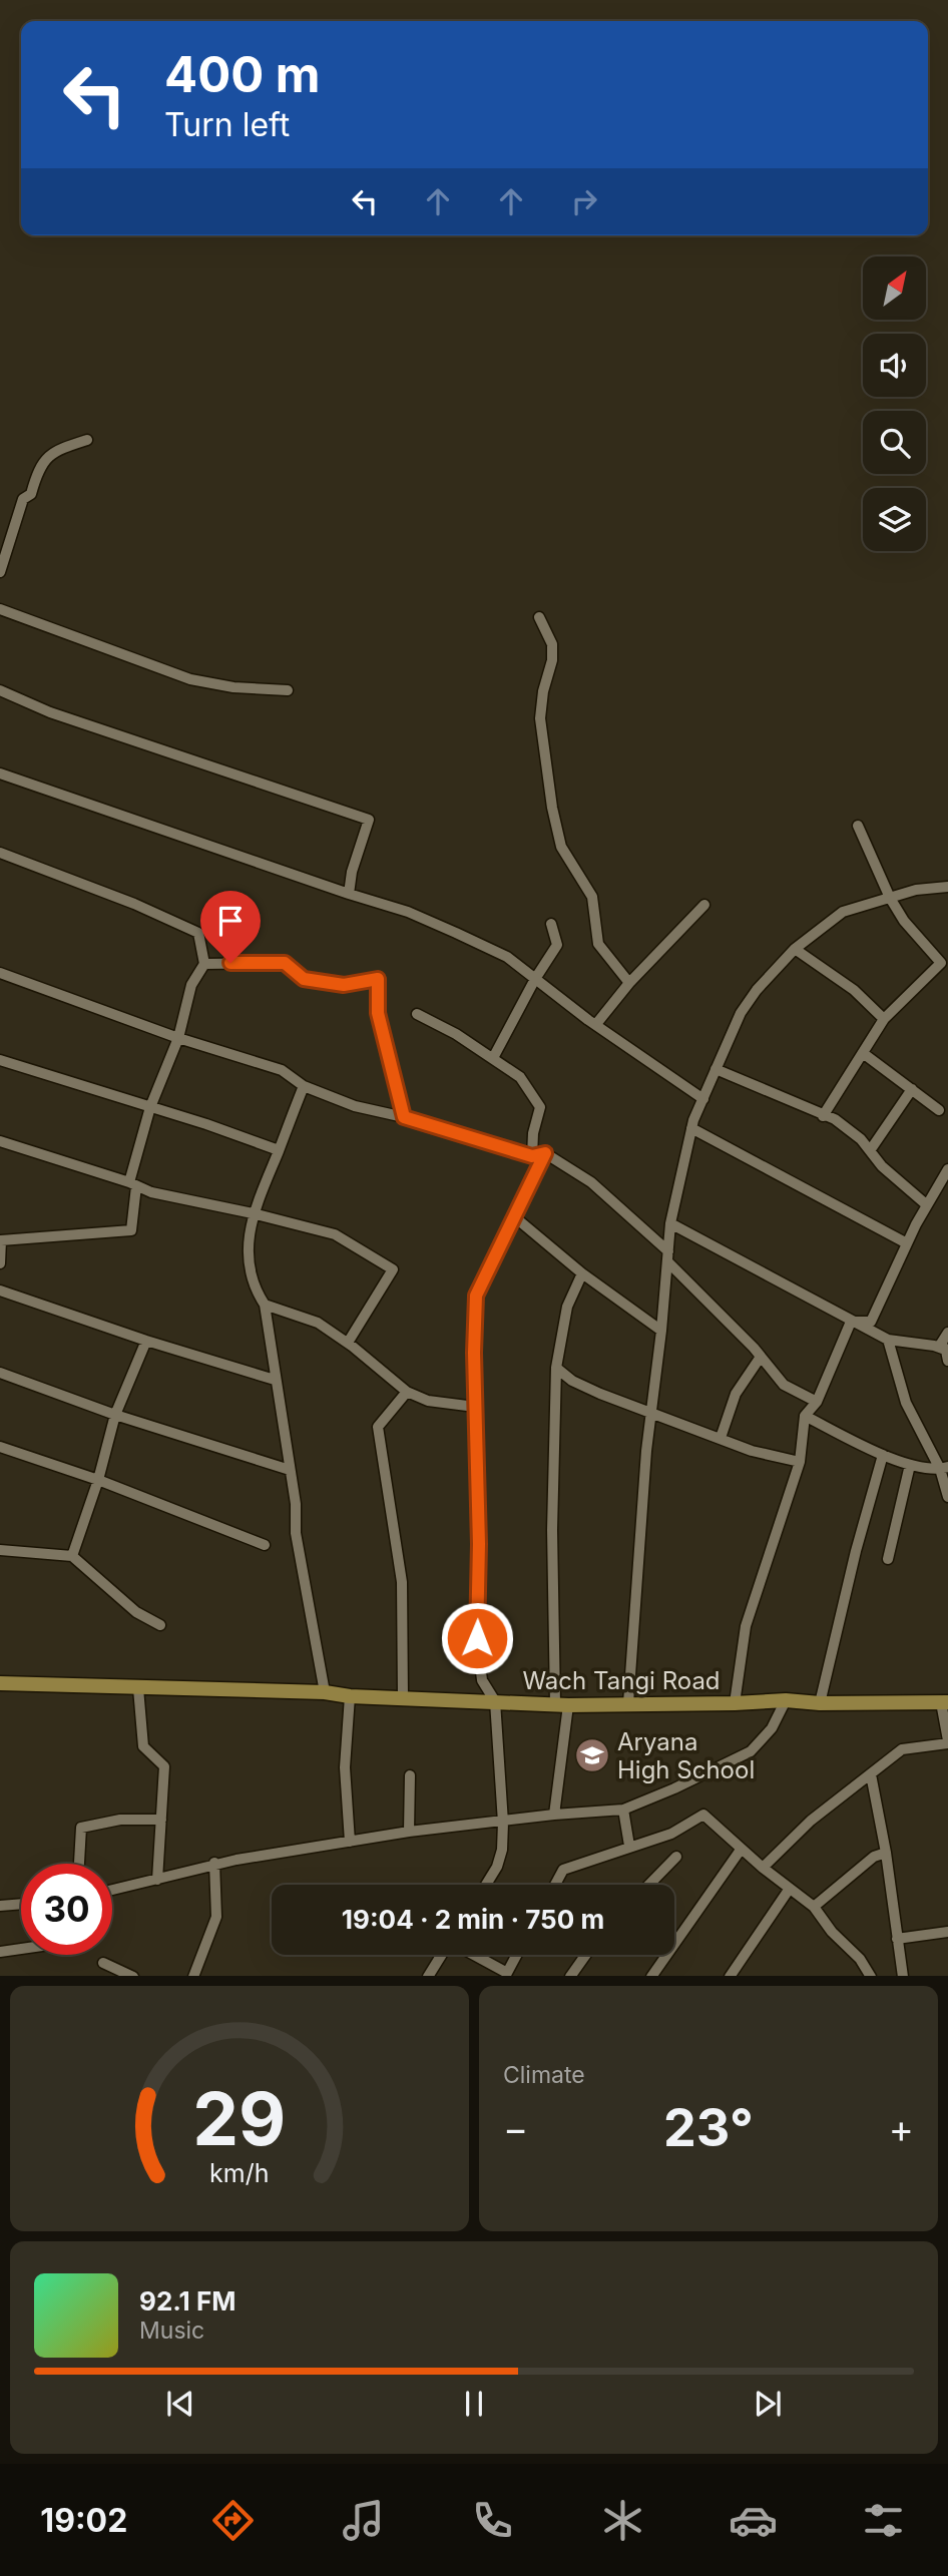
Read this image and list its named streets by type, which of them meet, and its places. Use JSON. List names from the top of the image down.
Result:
{
  "streets": {
    "main road": ["Wach Tangi Road"]
  },
  "places": {
    "school or university": ["Aryana High School"]
  },
  "north": "top right",
  "page": {
    "turn": ["400 m", "Turn left"],
    "limit": "30",
    "trip": "19:04 · 2 min · 750 m",
    "tile": "Climate",
    "heat": ["−", "23°", "+"],
    "song": ["92.1 FM", "Music"],
    "tabs": "19:02",
    "gauge": ["29", "km/h"]
  }
}
